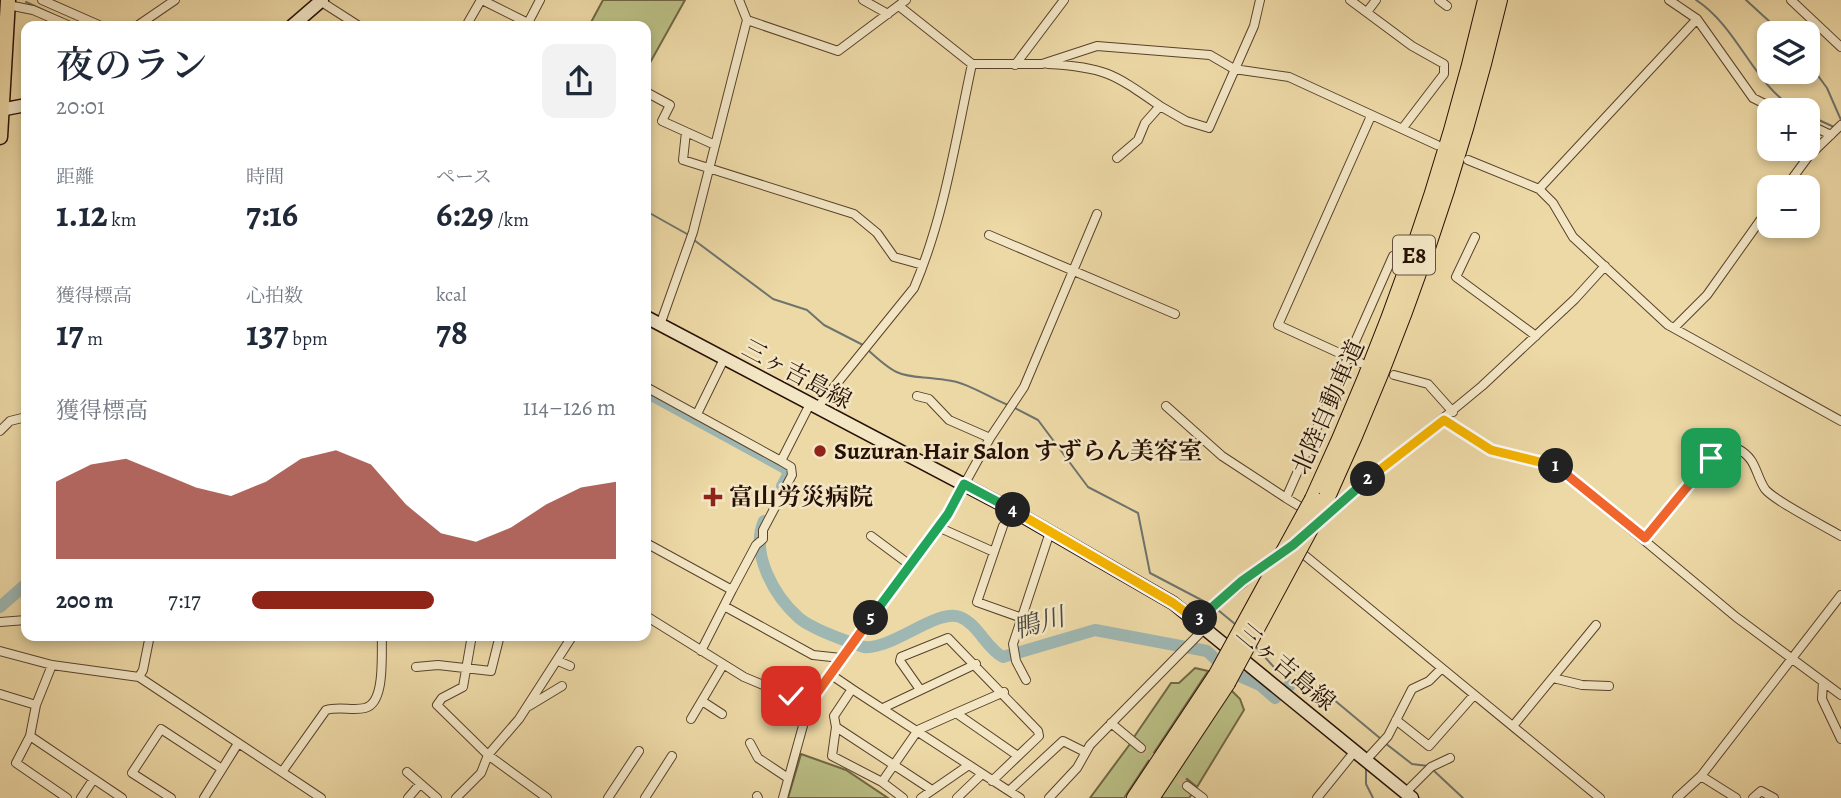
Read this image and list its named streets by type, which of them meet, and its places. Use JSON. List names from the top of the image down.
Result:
{
  "streets": {
    "highway": ["E8", "北陸自動車道"],
    "main road": ["三ヶ吉島線"]
  },
  "water": ["鴨川"],
  "places": {
    "other": ["Suzuran Hair Salon すずらん美容室"],
    "health": ["富山労災病院"]
  },
  "page": {
    "map_buttons": ["+", "−"],
    "heading": ["夜のラン", "20:01"],
    "stats": [
      ["距離", "1.12 km"],
      ["時間", "7:16"],
      ["ペース", "6:29 /km"],
      ["獲得標高", "17 m"],
      ["心拍数", "137 bpm"],
      ["kcal", "78"]
    ],
    "chart": ["獲得標高", "114–126 m"],
    "pins": [
      "1",
      "2",
      "4",
      "3",
      "5"
    ],
    "list": [
      {
        "name": "200 m",
        "note": "7:17"
      }
    ]
  }
}
